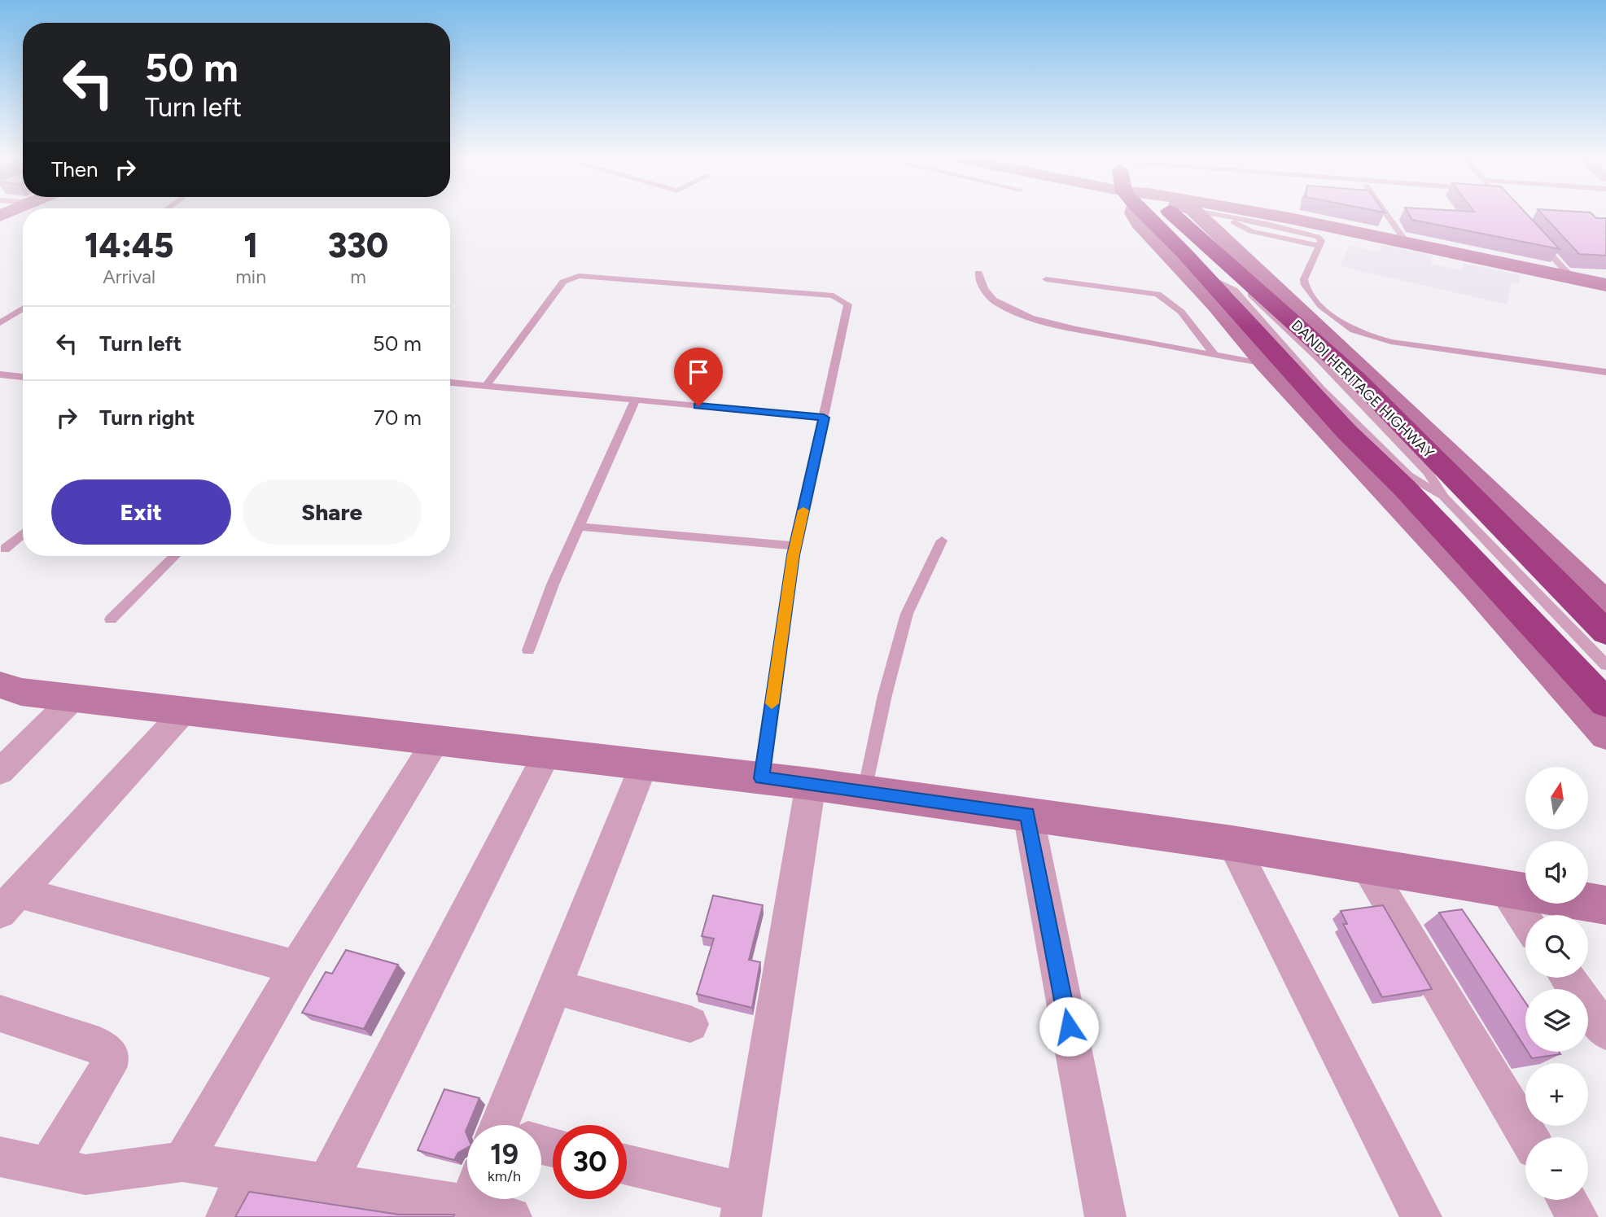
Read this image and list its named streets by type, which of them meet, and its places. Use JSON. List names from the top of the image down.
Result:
{
  "streets": {
    "highway": ["DANDI HERITAGE HIGHWAY"]
  },
  "north": "top",
  "page": {
    "turn": ["50 m", "Turn left"],
    "then": "Then",
    "eta": [
      "14:45",
      "Arrival",
      "1",
      "min",
      "330",
      "m"
    ],
    "list": [
      {
        "name": "Turn left",
        "value": "50 m"
      },
      {
        "name": "Turn right",
        "value": "70 m"
      }
    ],
    "buttons": ["Exit", "Share"],
    "map_buttons": ["+", "−"],
    "speed": "19 km/h",
    "limit": "30"
  }
}
